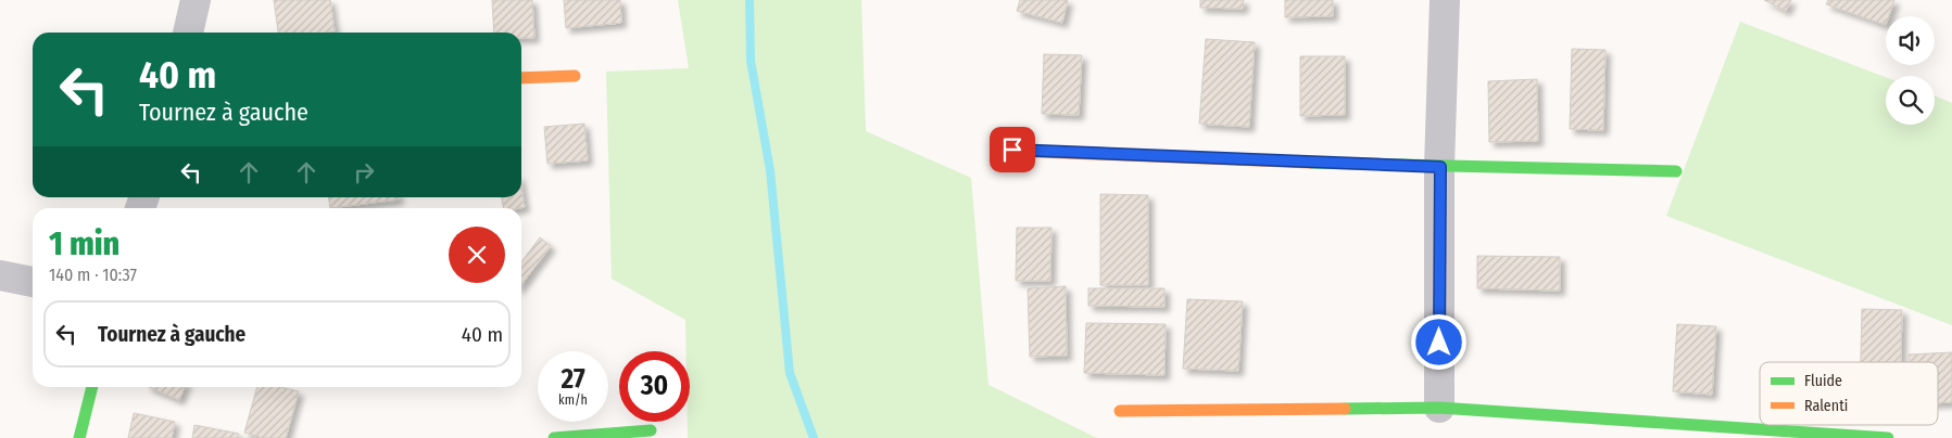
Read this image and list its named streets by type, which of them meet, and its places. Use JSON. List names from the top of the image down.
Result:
{
  "legend": ["Fluide", "Ralenti"],
  "page": {
    "turn": ["40 m", "Tournez à gauche"],
    "heading": ["1 min", "140 m · 10:37"],
    "list": [
      {
        "name": "Tournez à gauche",
        "value": "40 m"
      }
    ],
    "speed": "27 km/h",
    "limit": "30"
  }
}
